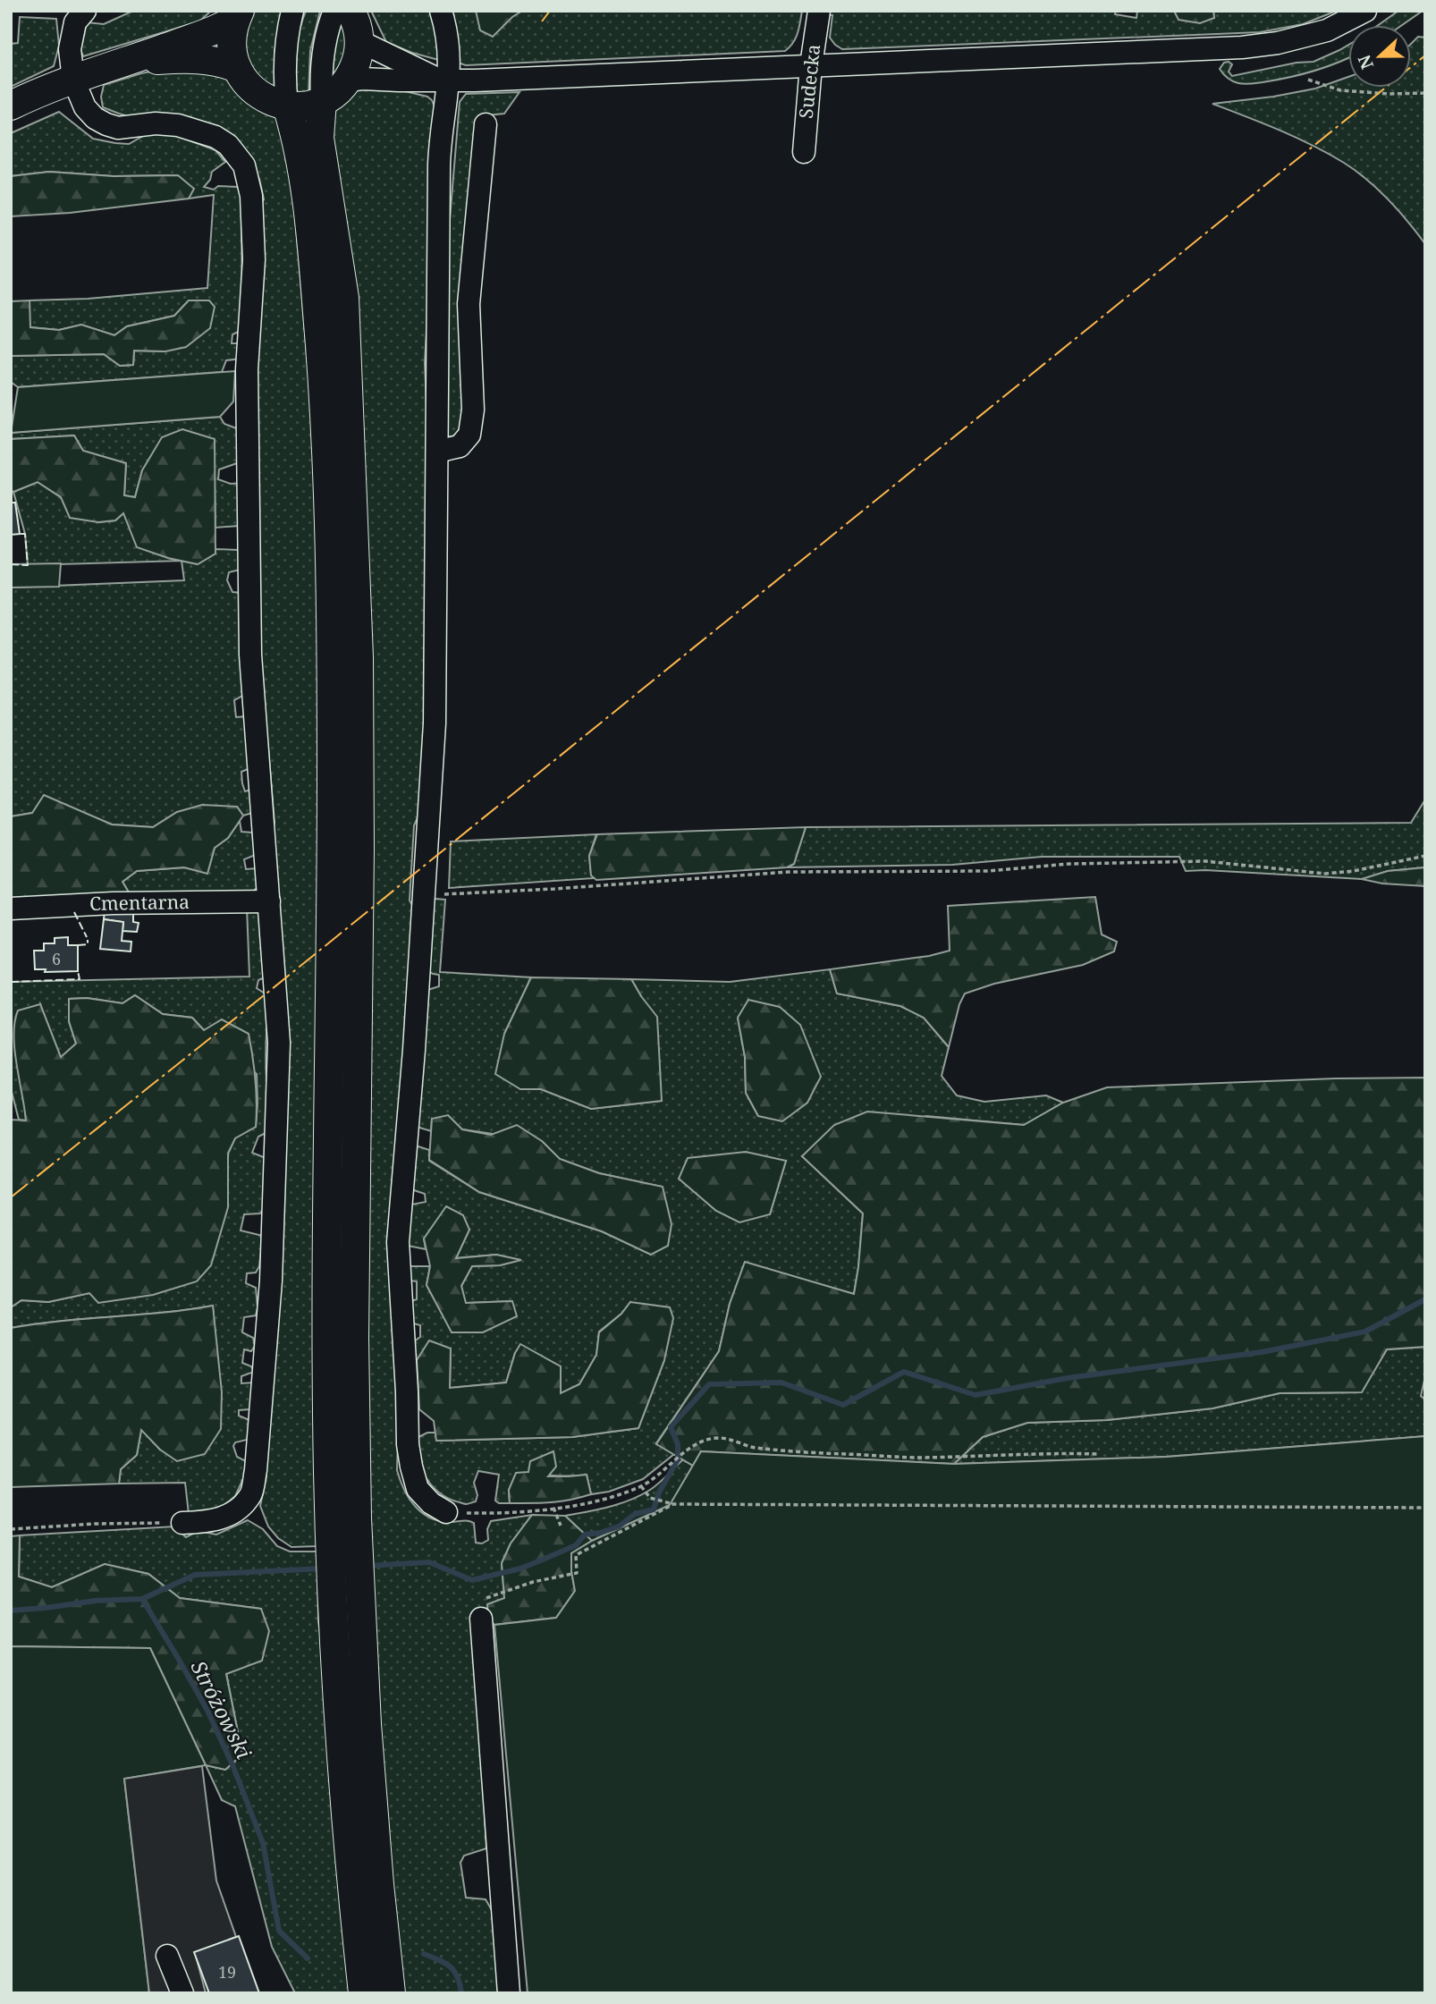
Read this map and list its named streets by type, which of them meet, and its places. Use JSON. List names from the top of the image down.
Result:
{
  "streets": {
    "street": ["Sudecka", "Cmentarna"]
  },
  "water": ["Stróżowski"],
  "house_numbers": ["6", "19"],
  "north": "left"
}
